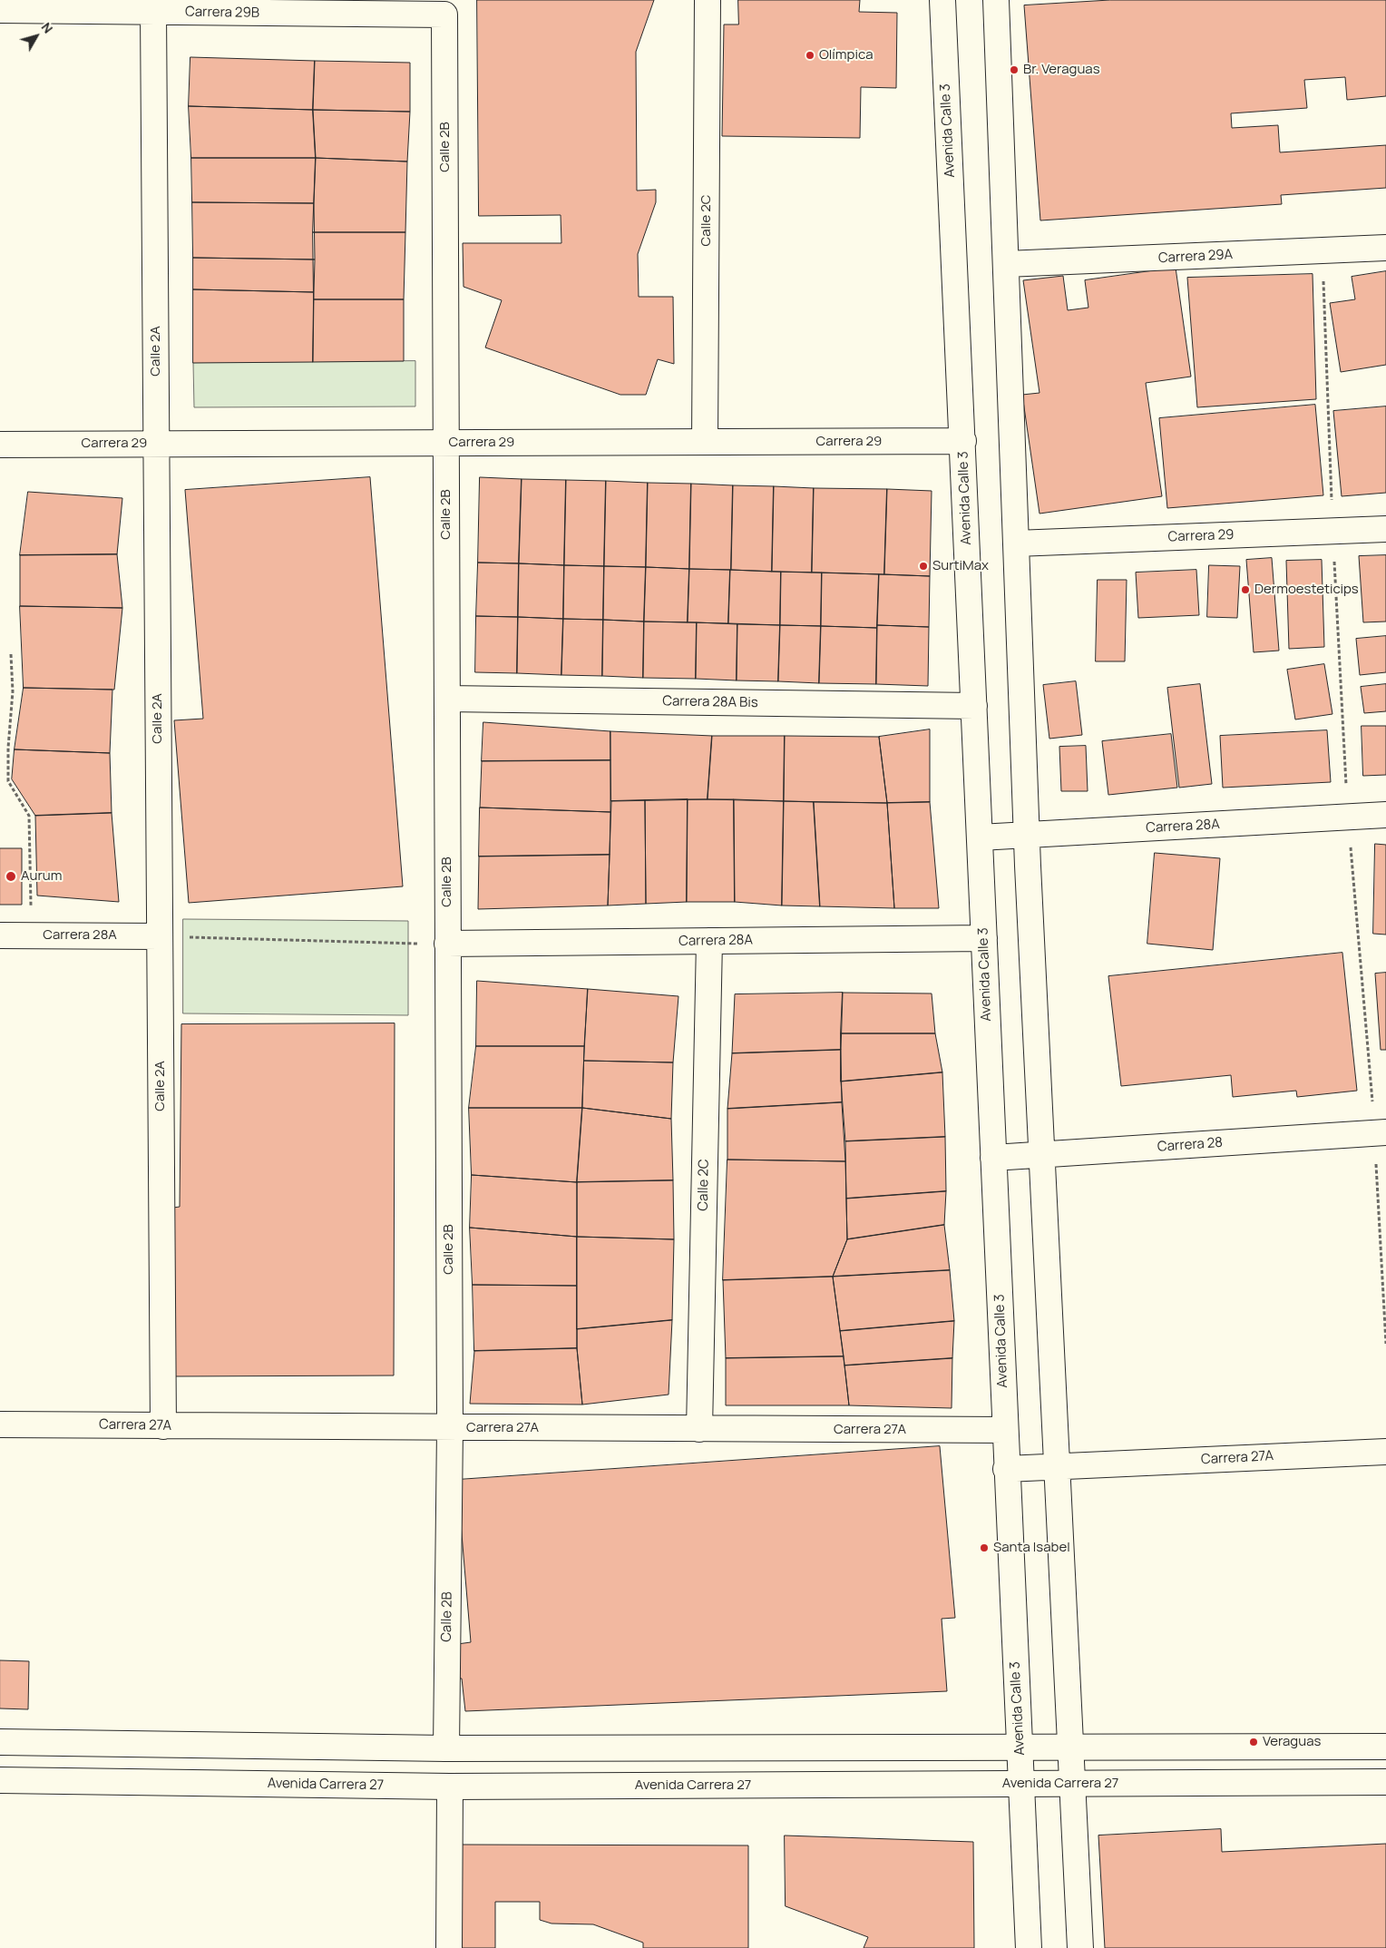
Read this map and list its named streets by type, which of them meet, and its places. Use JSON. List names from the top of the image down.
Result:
{
  "streets": {
    "street": [
      "Carrera 29B",
      "Avenida Calle 3",
      "Calle 2B",
      "Calle 2C",
      "Carrera 29A",
      "Calle 2A",
      "Carrera 29",
      "Carrera 28A Bis",
      "Carrera 28A",
      "Carrera 28",
      "Carrera 27A",
      "Avenida Carrera 27"
    ]
  },
  "crossings": [
    ["Carrera 29B", "Calle 2B"],
    ["Carrera 29B", "Calle 2A"],
    ["Avenida Calle 3", "Carrera 29"],
    ["Avenida Calle 3", "Carrera 28A Bis"],
    ["Avenida Calle 3", "Carrera 28A"],
    ["Avenida Calle 3", "Carrera 28"],
    ["Avenida Calle 3", "Carrera 27A"],
    ["Avenida Calle 3", "Avenida Carrera 27"],
    ["Calle 2B", "Carrera 29"],
    ["Calle 2B", "Carrera 28A Bis"],
    ["Calle 2B", "Carrera 28A"],
    ["Calle 2B", "Carrera 27A"],
    ["Calle 2C", "Carrera 29"],
    ["Calle 2C", "Carrera 28A"],
    ["Calle 2C", "Carrera 27A"],
    ["Calle 2A", "Carrera 29"],
    ["Calle 2A", "Carrera 28A"],
    ["Calle 2A", "Carrera 27A"]
  ],
  "places": [
    "Olímpica",
    "Br. Veraguas",
    "SurtiMax",
    "Dermoesteticips",
    "Aurum",
    "Santa Isabel",
    "Veraguas"
  ],
  "north": "top right"
}
